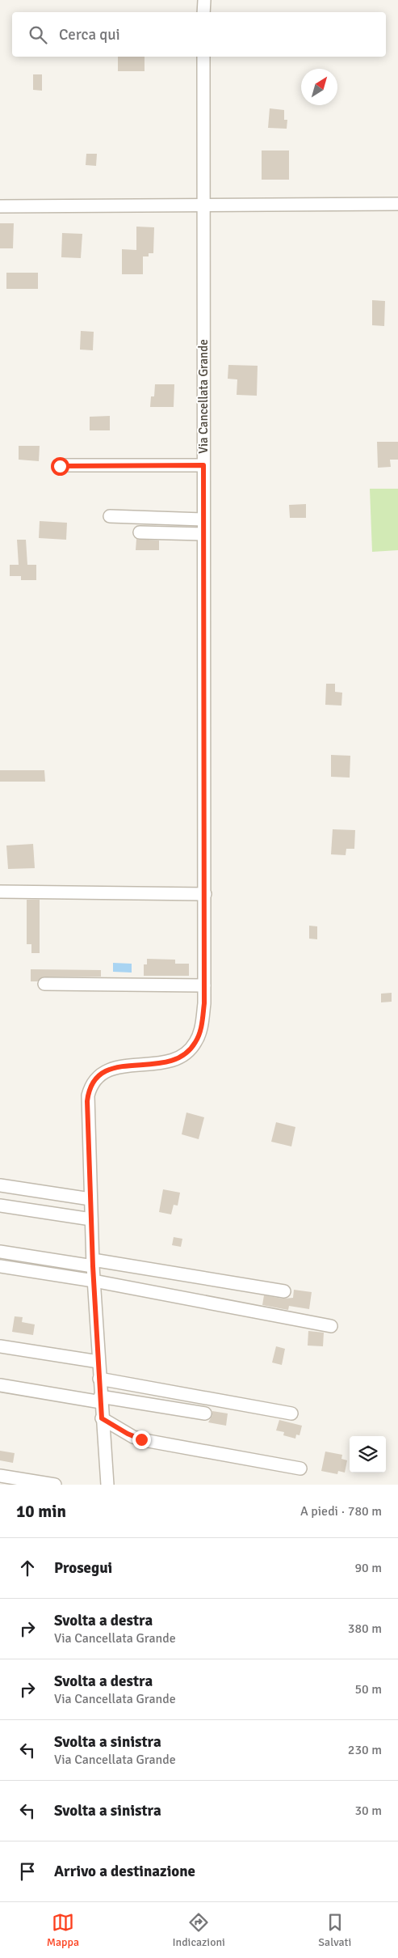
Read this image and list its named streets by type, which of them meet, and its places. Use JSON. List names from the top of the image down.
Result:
{
  "streets": {
    "street": ["Via Cancellata Grande"]
  },
  "north": "top right",
  "page": {
    "search": "Cerca qui",
    "heading": ["10 min", "A piedi · 780 m"],
    "list": [
      ["Prosegui", "90 m"],
      ["Svolta a destra", "Via Cancellata Grande", "380 m"],
      ["Svolta a destra", "Via Cancellata Grande", "50 m"],
      ["Svolta a sinistra", "Via Cancellata Grande", "230 m"],
      ["Svolta a sinistra", "30 m"],
      "Arrivo a destinazione"
    ],
    "nav": ["Mappa", "Indicazioni", "Salvati"]
  }
}
